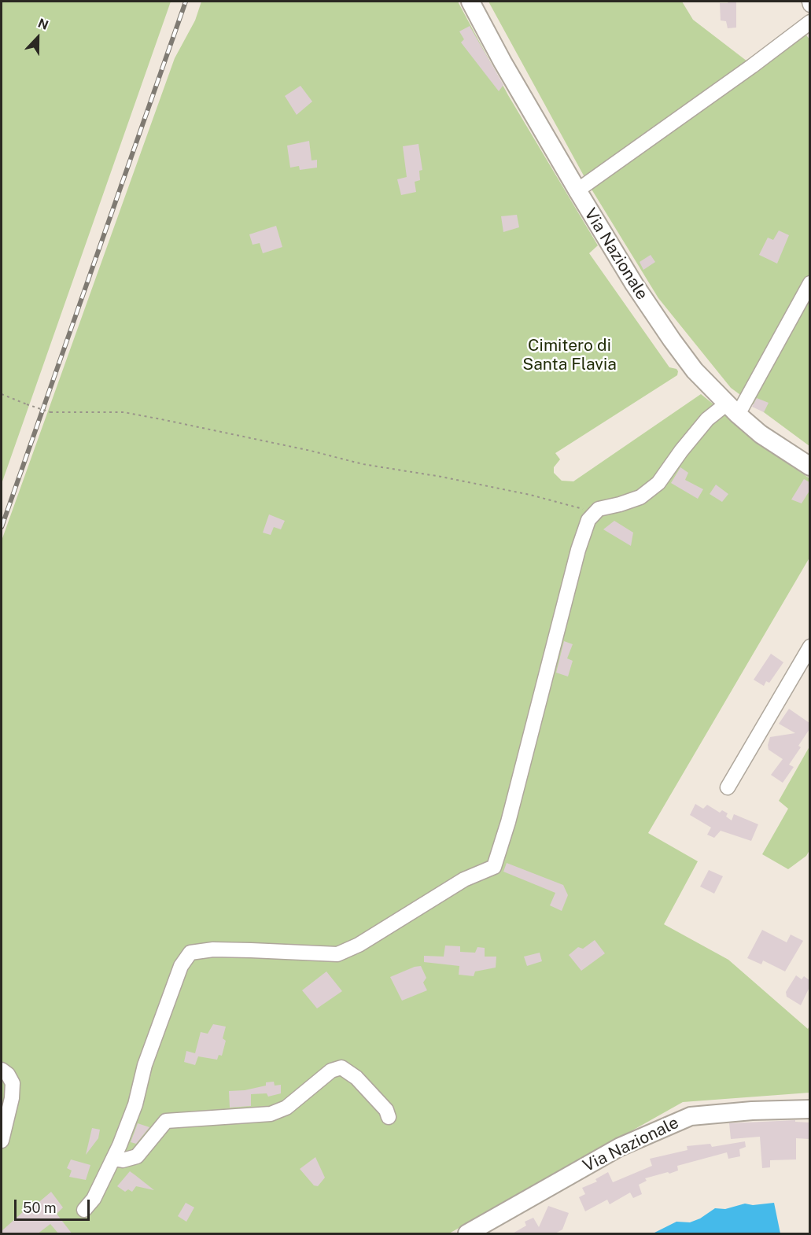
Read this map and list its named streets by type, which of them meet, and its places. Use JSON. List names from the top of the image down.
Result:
{
  "streets": {
    "main road": ["Via Nazionale"]
  },
  "parks": ["Cimitero di Santa Flavia"],
  "scale_bar": "50 m",
  "north": "top"
}
